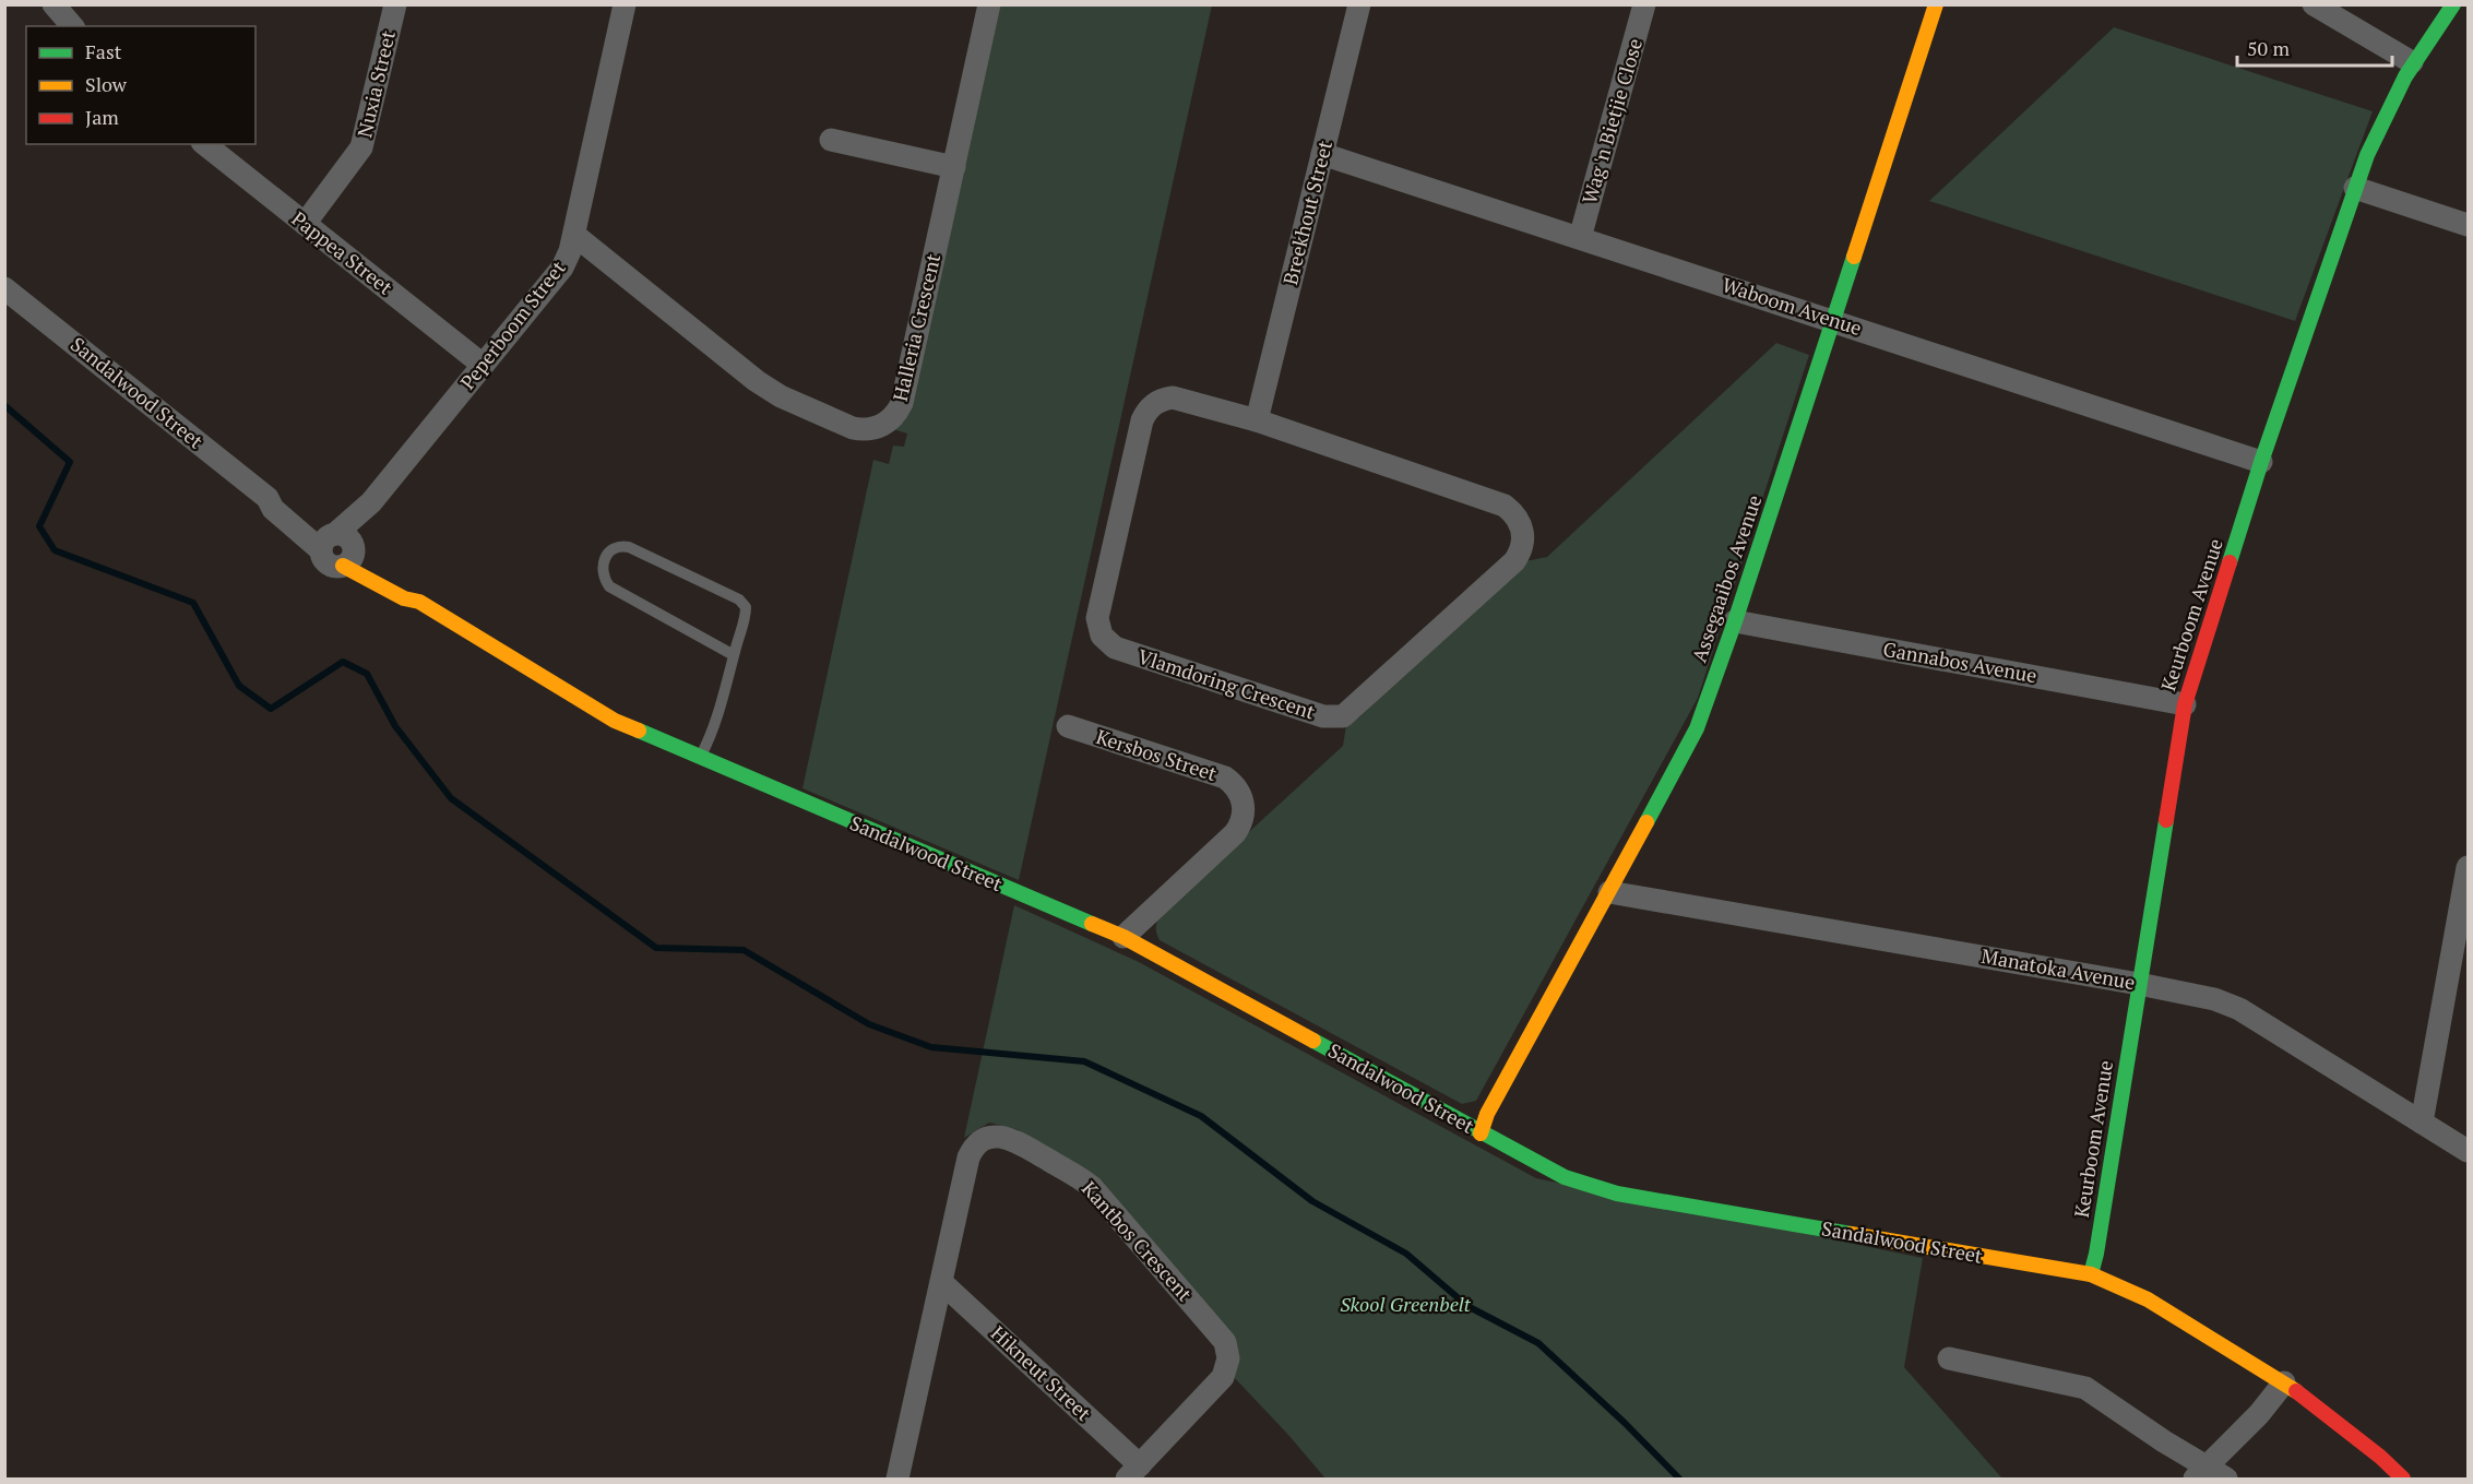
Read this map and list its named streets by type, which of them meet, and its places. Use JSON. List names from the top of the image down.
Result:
{
  "streets": {
    "street": [
      "Nuxia Street",
      "Wag 'n Bietjie Close",
      "Breekhout Street",
      "Pappea Street",
      "Waboom Avenue",
      "Peperboom Street",
      "Halleria Crescent",
      "Sandalwood Street",
      "Assegaaibos Avenue",
      "Keurboom Avenue",
      "Gannabos Avenue",
      "Vlamdoring Crescent",
      "Kersbos Street",
      "Manatoka Avenue",
      "Kantbos Crescent",
      "Hikneut Street"
    ]
  },
  "crossings": [
    ["Nuxia Street", "Pappea Street"],
    ["Wag 'n Bietjie Close", "Waboom Avenue"],
    ["Breekhout Street", "Waboom Avenue"],
    ["Breekhout Street", "Vlamdoring Crescent"],
    ["Pappea Street", "Peperboom Street"],
    ["Waboom Avenue", "Assegaaibos Avenue"],
    ["Waboom Avenue", "Keurboom Avenue"],
    ["Peperboom Street", "Halleria Crescent"],
    ["Peperboom Street", "Sandalwood Street"],
    ["Sandalwood Street", "Assegaaibos Avenue"],
    ["Sandalwood Street", "Keurboom Avenue"],
    ["Sandalwood Street", "Kersbos Street"],
    ["Assegaaibos Avenue", "Gannabos Avenue"],
    ["Assegaaibos Avenue", "Manatoka Avenue"],
    ["Keurboom Avenue", "Gannabos Avenue"],
    ["Keurboom Avenue", "Manatoka Avenue"],
    ["Kantbos Crescent", "Hikneut Street"]
  ],
  "parks": ["Skool Greenbelt"],
  "legend": ["Fast", "Slow", "Jam"],
  "scale_bar": "50 m"
}
